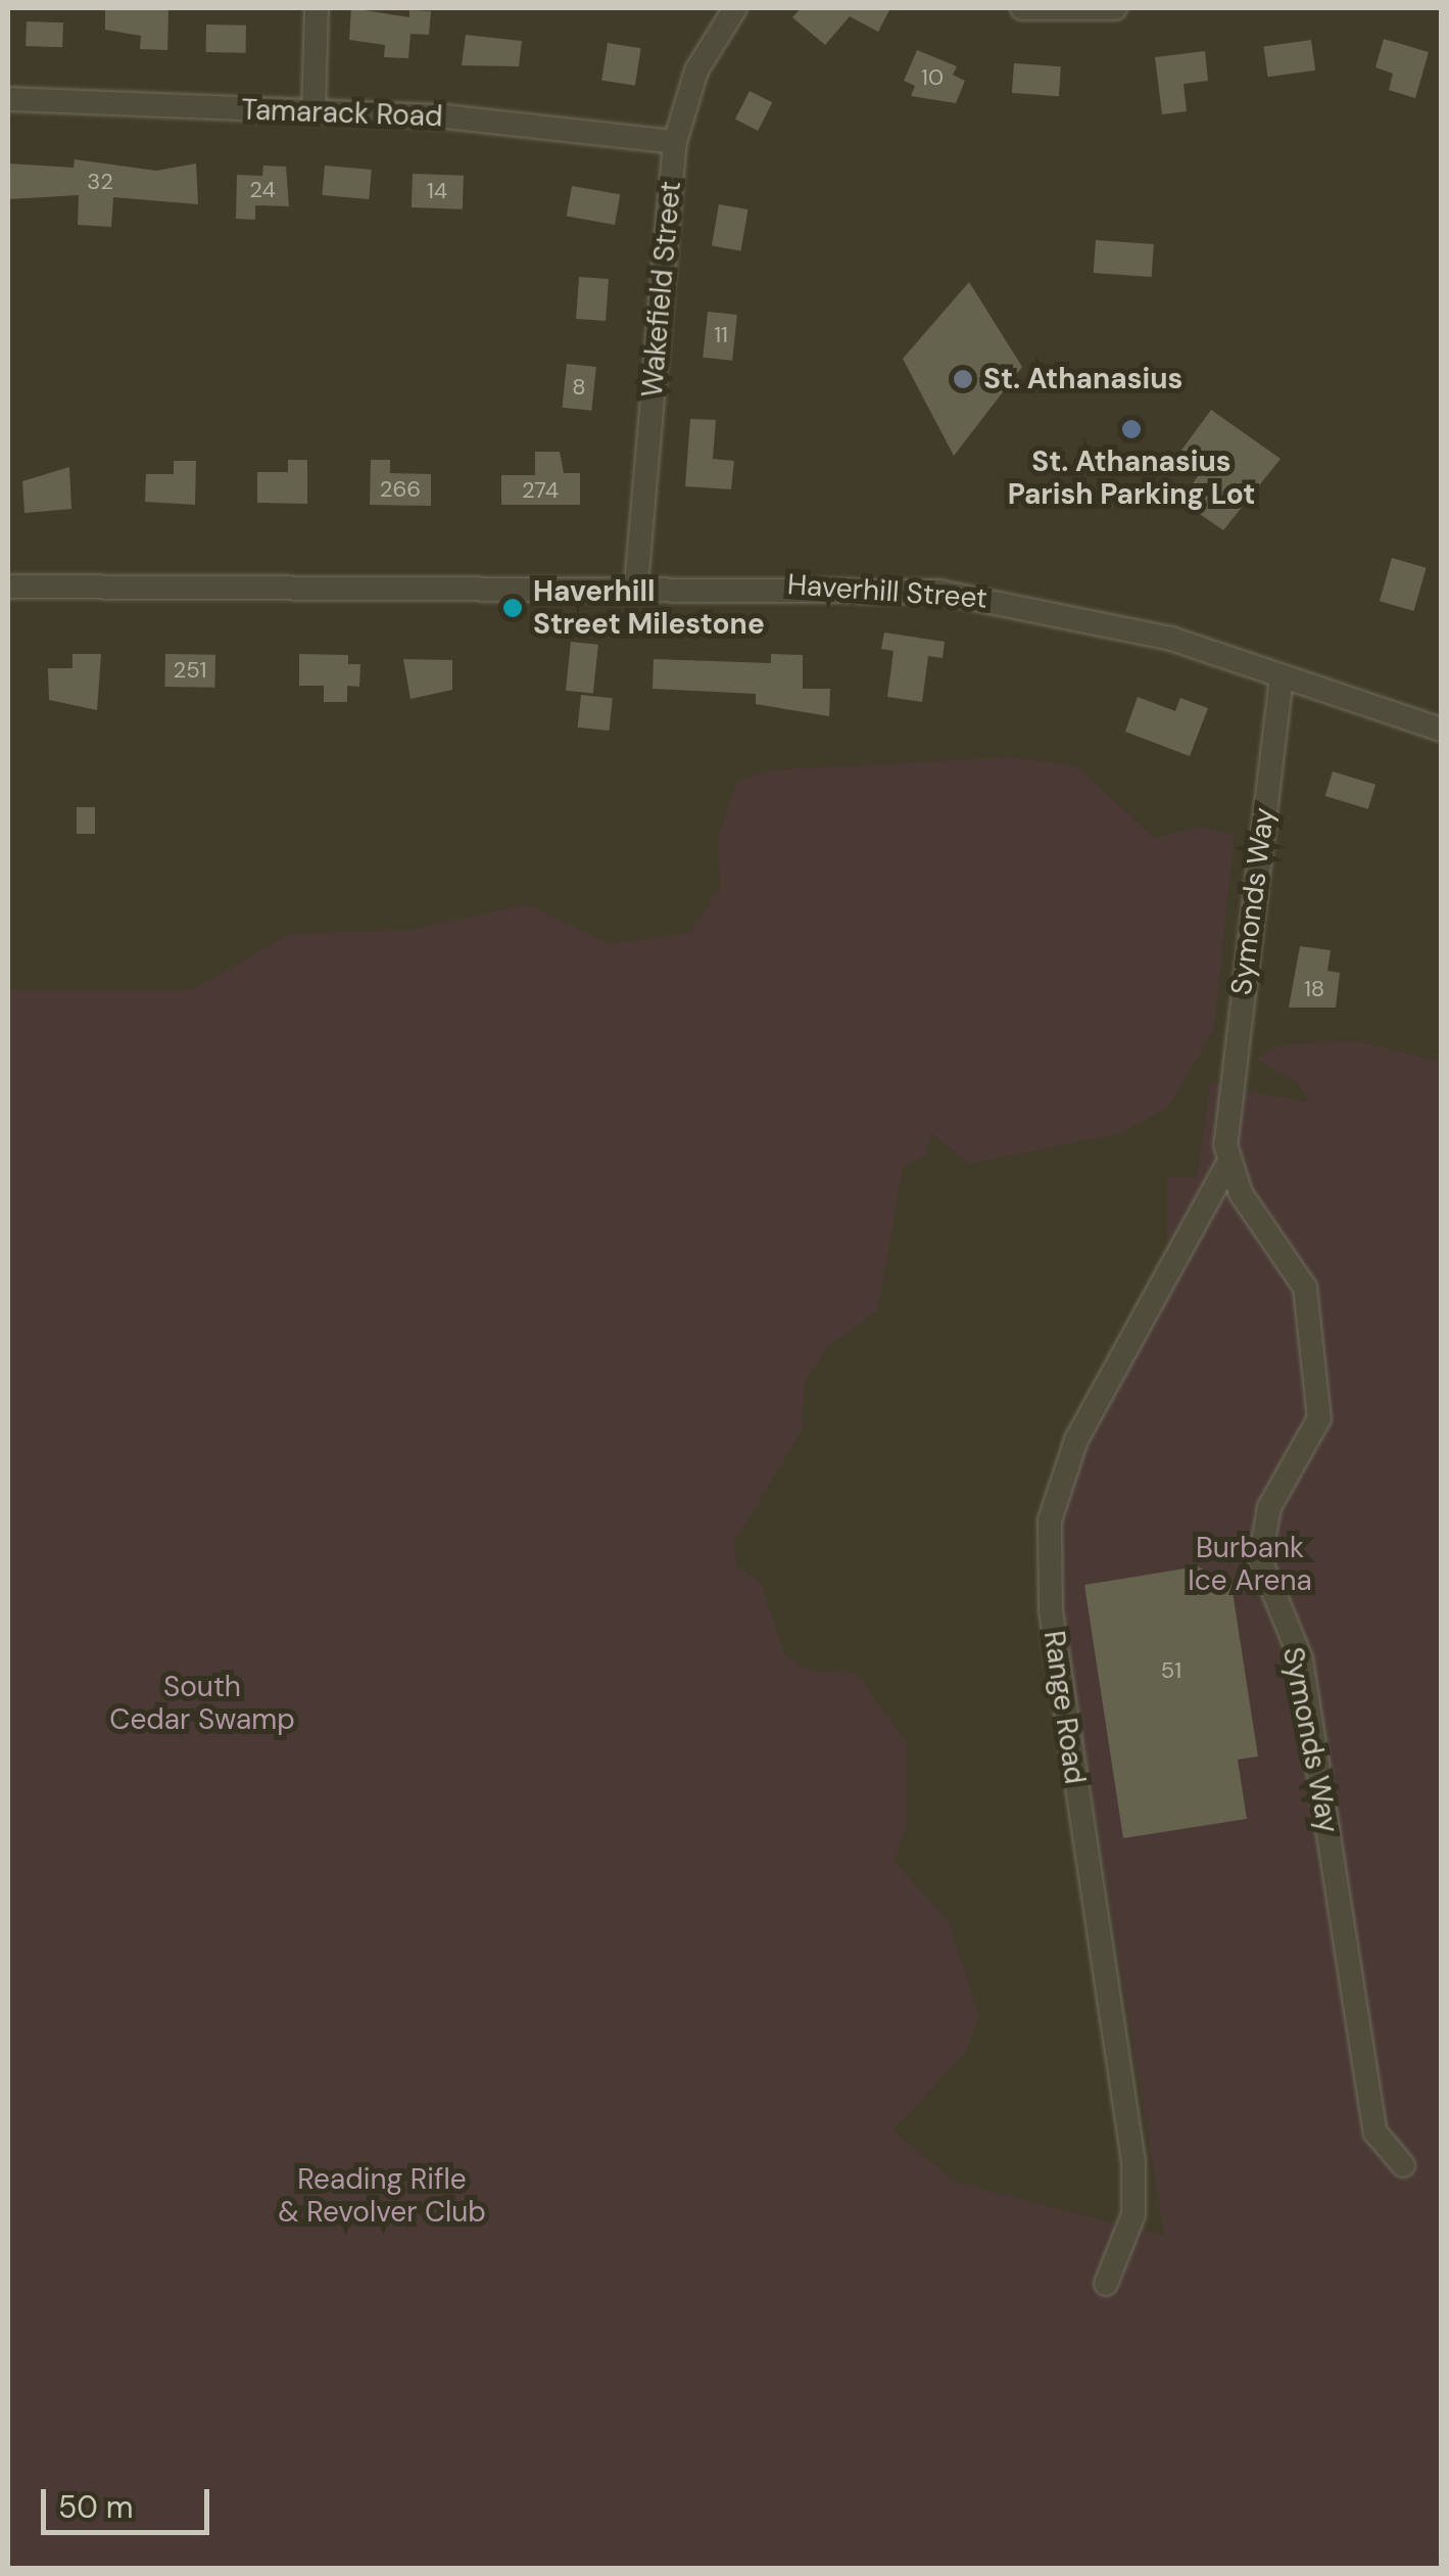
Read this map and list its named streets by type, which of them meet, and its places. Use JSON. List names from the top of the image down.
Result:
{
  "streets": {
    "street": [
      "Tamarack Road",
      "Wakefield Street",
      "Haverhill Street",
      "Symonds Way",
      "Range Road"
    ]
  },
  "crossings": [
    ["Tamarack Road", "Wakefield Street"],
    ["Wakefield Street", "Haverhill Street"],
    ["Haverhill Street", "Symonds Way"],
    ["Symonds Way", "Range Road"]
  ],
  "parks": ["Burbank Ice Arena", "South Cedar Swamp", "Reading Rifle & Revolver Club"],
  "places": ["St. Athanasius", "St. Athanasius Parish Parking Lot", "Haverhill Street Milestone"],
  "house_numbers": [
    "10",
    "32",
    "24",
    "14",
    "11",
    "8",
    "266",
    "274",
    "251",
    "18",
    "51"
  ],
  "scale_bar": "50 m"
}
